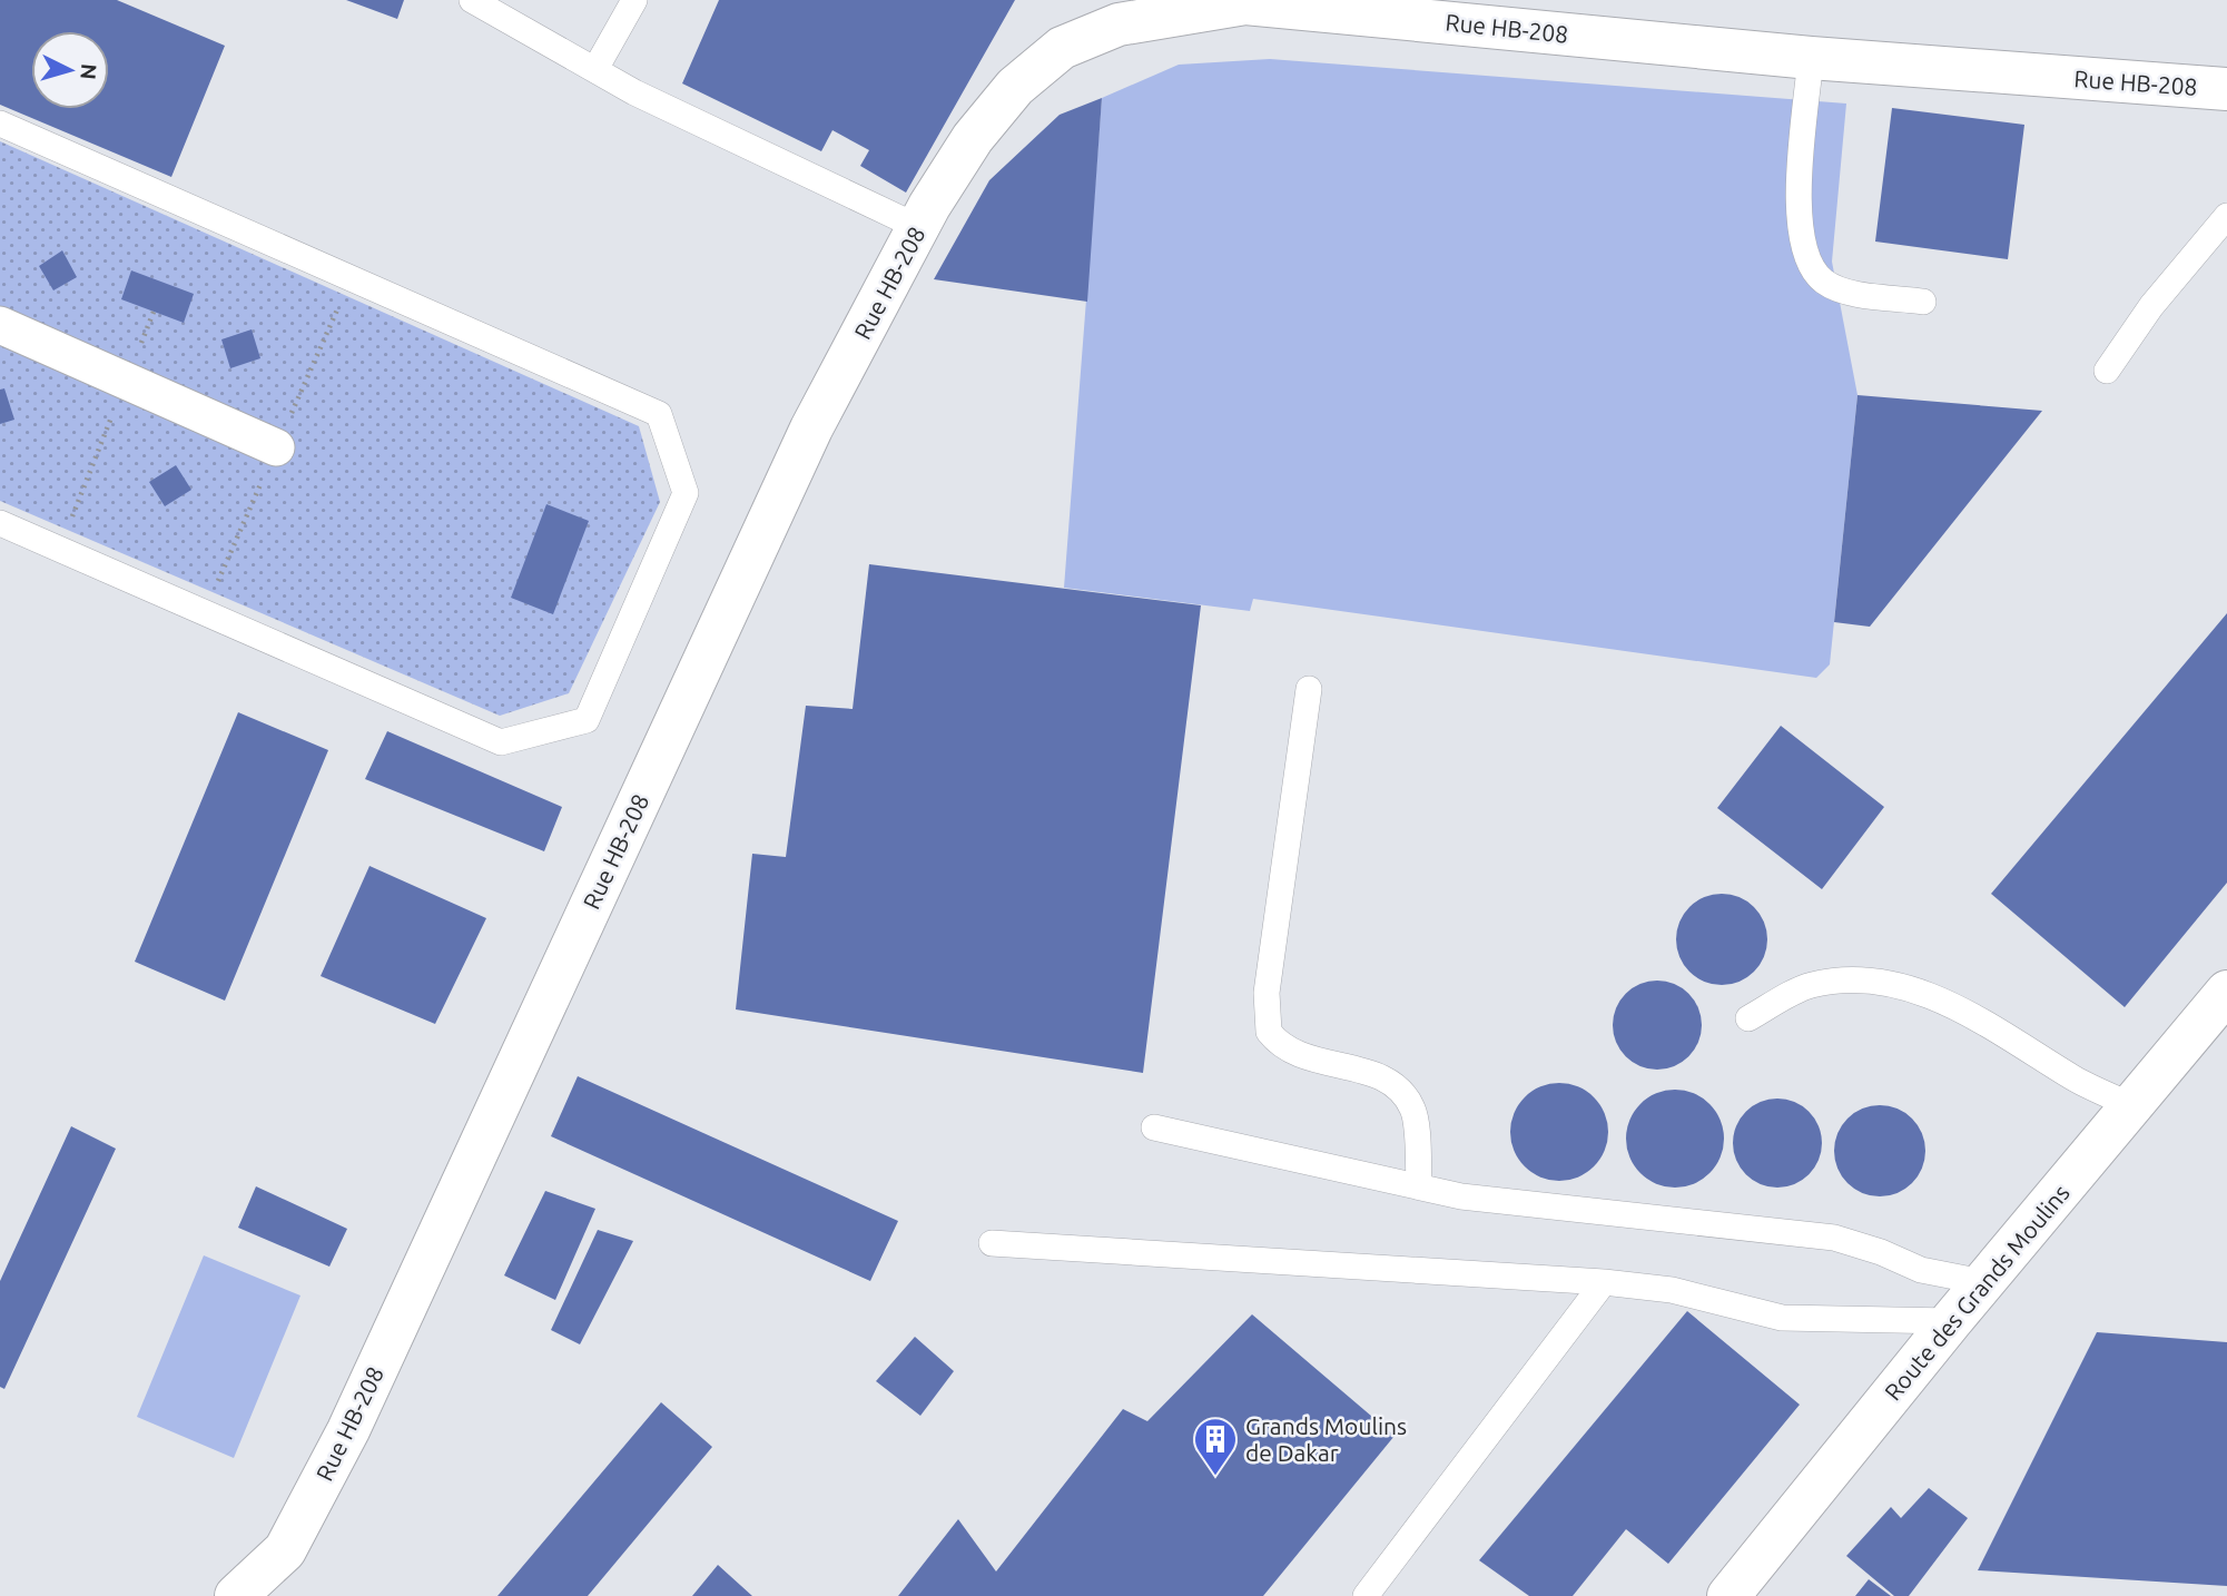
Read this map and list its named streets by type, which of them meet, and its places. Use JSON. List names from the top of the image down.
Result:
{
  "streets": {
    "street": ["Rue HB-208", "Route des Grands Moulins"]
  },
  "places": {
    "building": ["Grands Moulins de Dakar"]
  },
  "north": "right"
}
